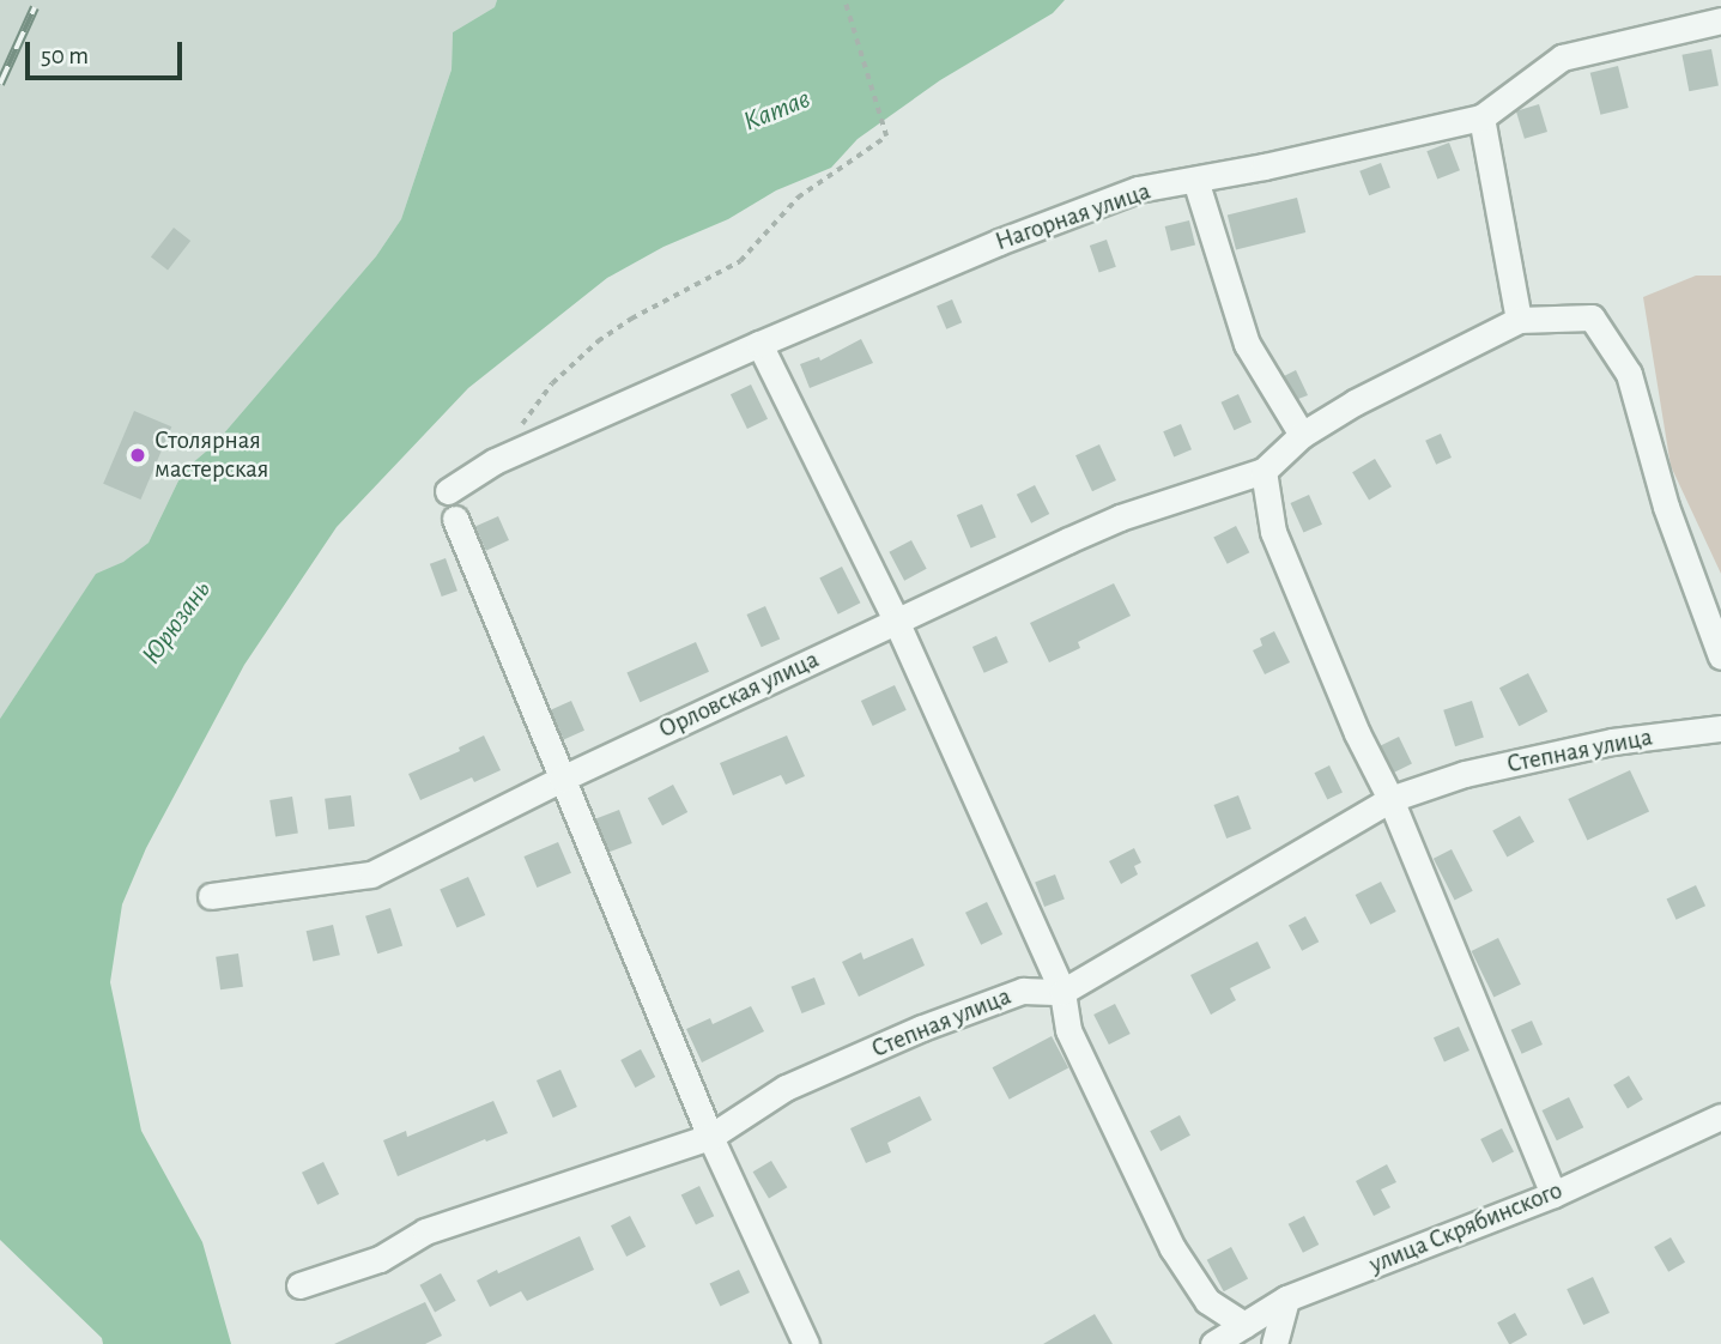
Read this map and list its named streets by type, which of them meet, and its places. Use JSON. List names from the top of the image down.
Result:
{
  "streets": {
    "street": [
      "Нагорная улица",
      "Орловская улица",
      "Степная улица",
      "улица Скрябинского"
    ]
  },
  "water": ["Катав", "Юрюзань"],
  "places": ["Столярная мастерская"],
  "scale_bar": "50 m"
}
